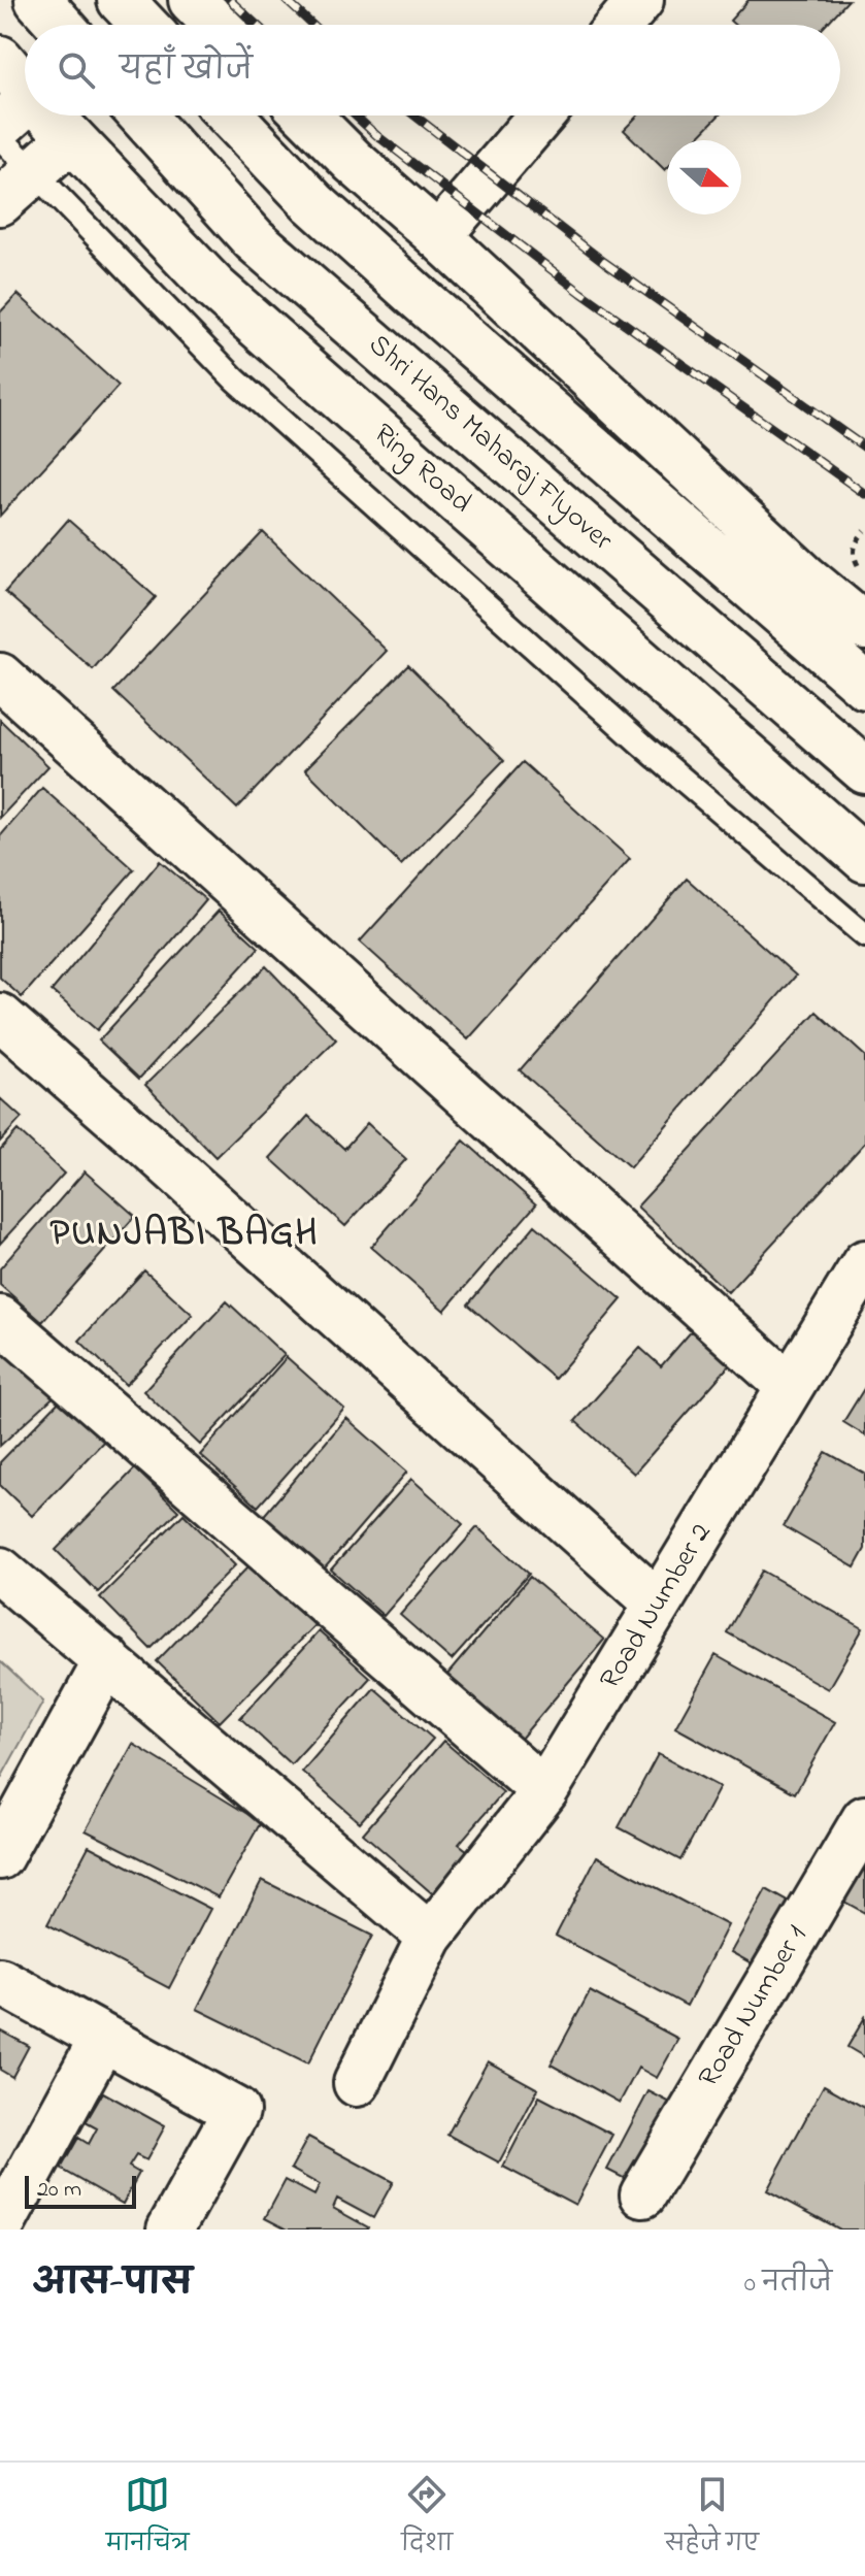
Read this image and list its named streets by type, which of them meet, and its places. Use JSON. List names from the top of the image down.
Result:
{
  "streets": {
    "street": [
      "Shri Hans Maharaj Flyover",
      "Ring Road",
      "Road Number 2",
      "Road Number 1"
    ]
  },
  "districts": ["PUNJABI BAGH"],
  "scale_bar": "20 m",
  "north": "right",
  "page": {
    "search": "यहाँ खोजें",
    "scale": "20 m",
    "heading": ["आस-पास", "0 नतीजे"],
    "nav": ["मानचित्र", "दिशा", "सहेजे गए"]
  }
}
